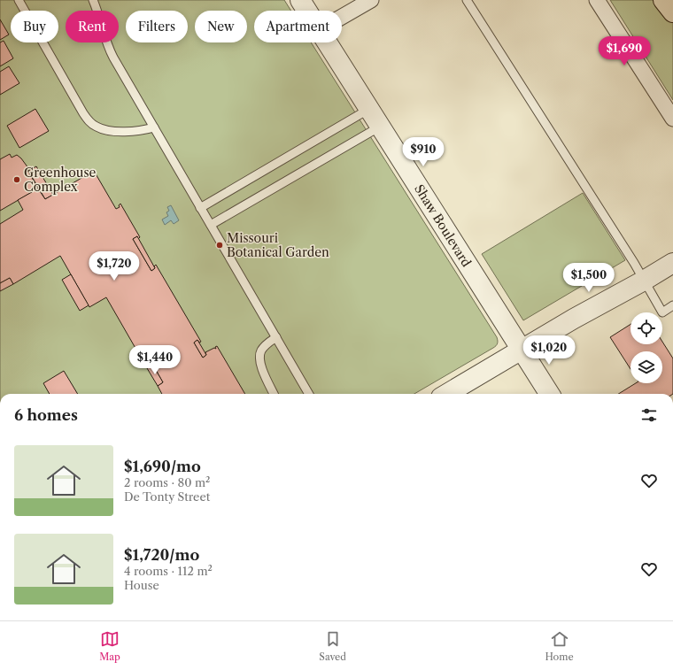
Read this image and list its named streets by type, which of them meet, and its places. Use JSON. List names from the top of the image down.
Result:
{
  "streets": {
    "street": ["Shaw Boulevard"]
  },
  "places": ["Greenhouse Complex", "Missouri Botanical Garden"],
  "page": {
    "chip": [
      "Buy",
      "Rent",
      "Filters",
      "New",
      "Apartment"
    ],
    "price": [
      "$1,690",
      "$910",
      "$1,720",
      "$1,500",
      "$1,020",
      "$1,440"
    ],
    "heading": "6 homes",
    "list": [
      {
        "name": "$1,690/mo",
        "note": "2 rooms · 80 m² · De Tonty Street"
      },
      {
        "name": "$1,720/mo",
        "note": "4 rooms · 112 m² · House"
      }
    ],
    "tabs": ["Map", "Saved", "Home"]
  }
}
